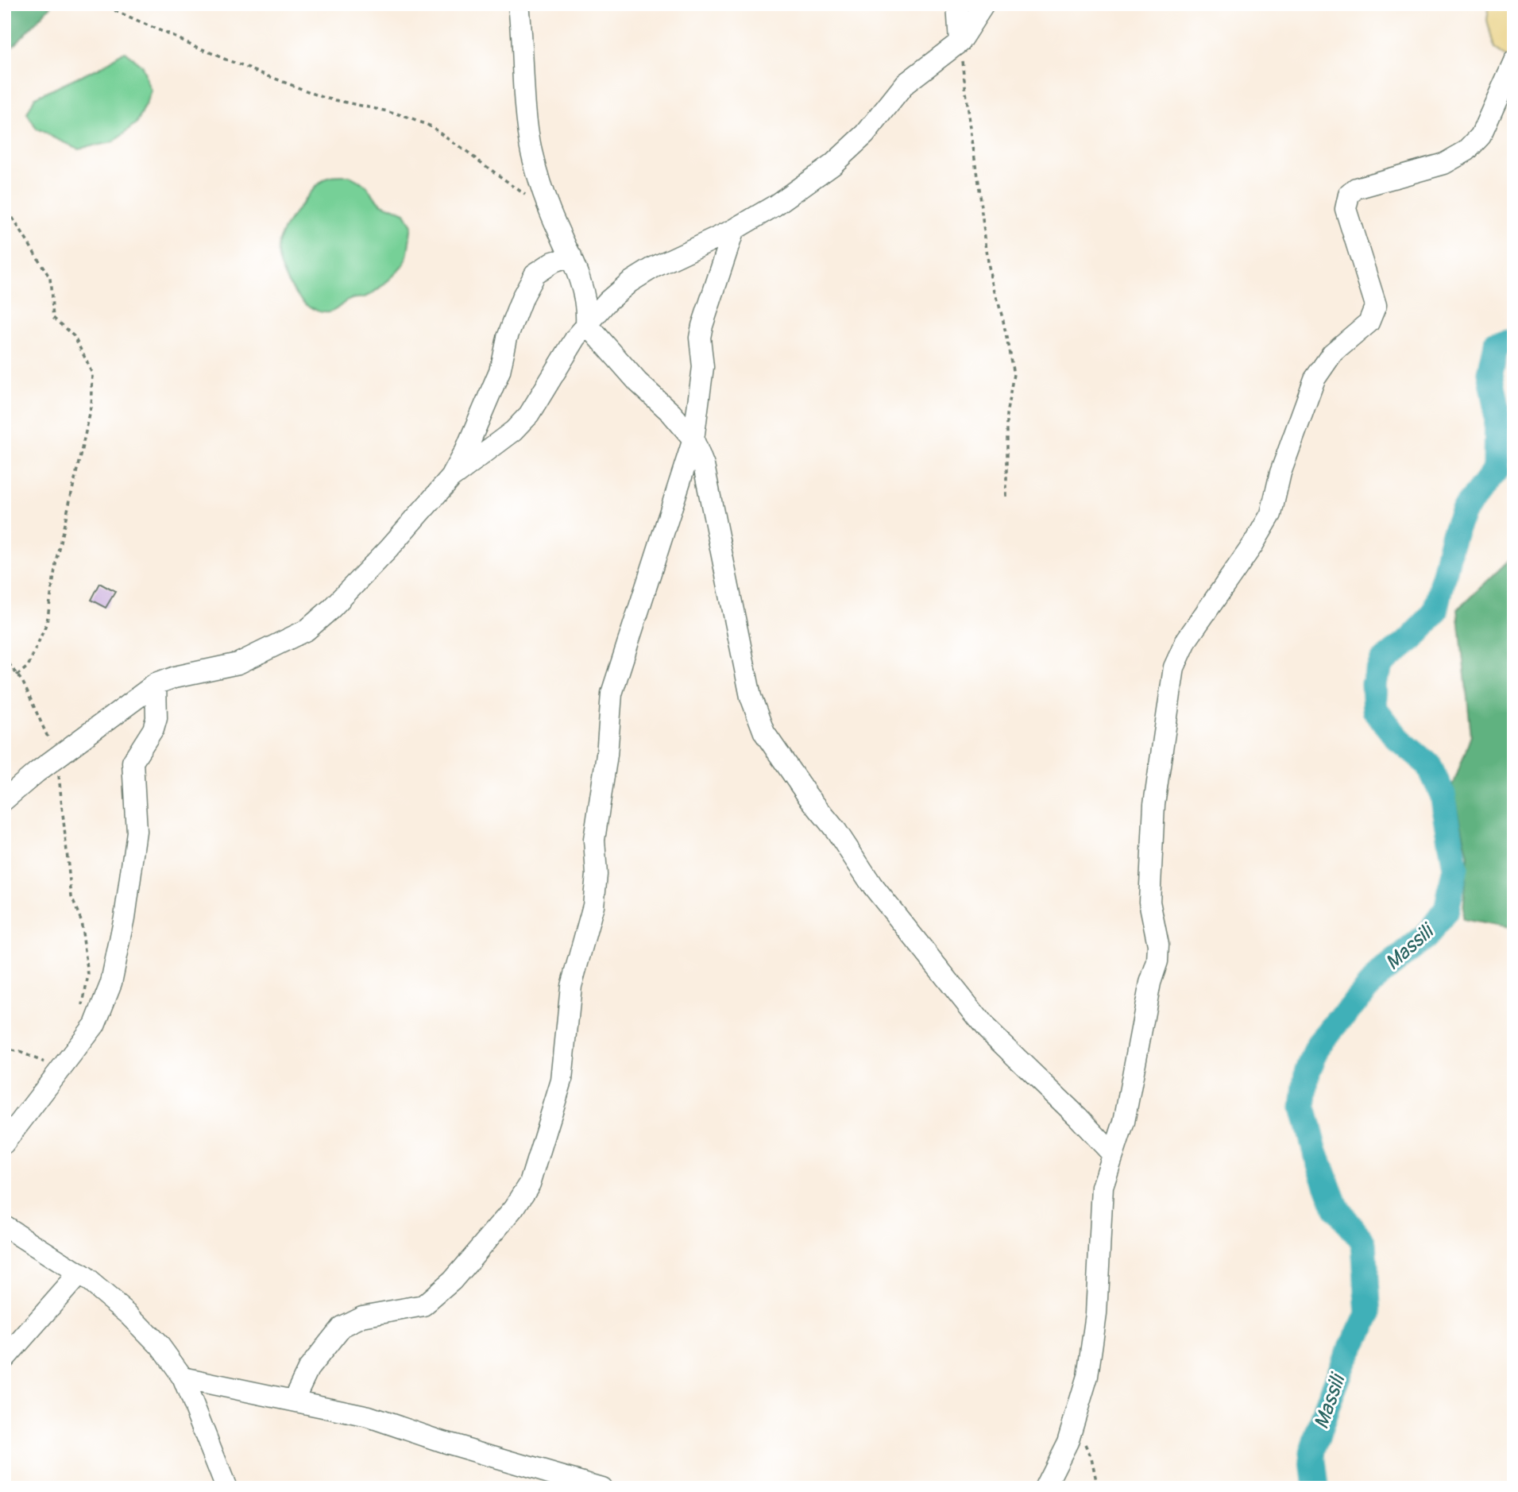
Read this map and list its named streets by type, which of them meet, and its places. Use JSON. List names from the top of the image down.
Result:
{
  "water": ["Massili"]
}
